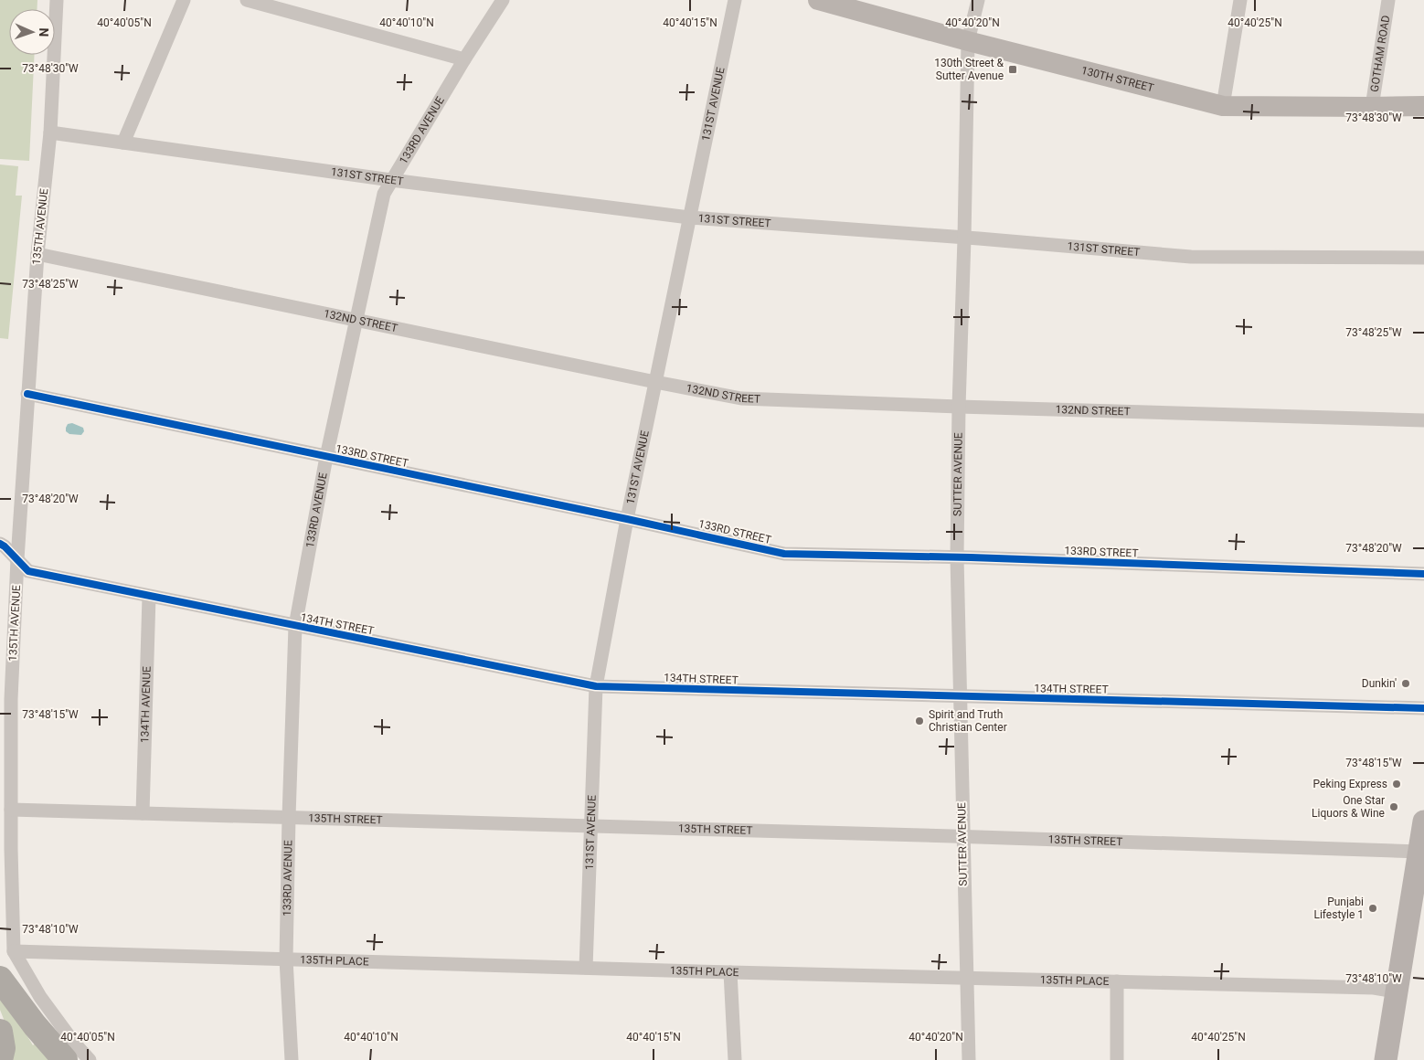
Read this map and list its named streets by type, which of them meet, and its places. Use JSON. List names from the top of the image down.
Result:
{
  "streets": {
    "street": [
      "GOTHAM ROAD",
      "130TH STREET",
      "131ST AVENUE",
      "133RD AVENUE",
      "131ST STREET",
      "135TH AVENUE",
      "132ND STREET",
      "133RD STREET",
      "SUTTER AVENUE",
      "134TH STREET",
      "134TH AVENUE",
      "135TH STREET",
      "135TH PLACE"
    ]
  },
  "crossings": [
    ["GOTHAM ROAD", "130TH STREET"],
    ["130TH STREET", "SUTTER AVENUE"],
    ["131ST AVENUE", "131ST STREET"],
    ["131ST AVENUE", "132ND STREET"],
    ["131ST AVENUE", "133RD STREET"],
    ["131ST AVENUE", "134TH STREET"],
    ["131ST AVENUE", "135TH STREET"],
    ["131ST AVENUE", "135TH PLACE"],
    ["133RD AVENUE", "131ST STREET"],
    ["133RD AVENUE", "132ND STREET"],
    ["133RD AVENUE", "133RD STREET"],
    ["133RD AVENUE", "134TH STREET"],
    ["133RD AVENUE", "135TH STREET"],
    ["133RD AVENUE", "135TH PLACE"],
    ["131ST STREET", "135TH AVENUE"],
    ["131ST STREET", "SUTTER AVENUE"],
    ["135TH AVENUE", "132ND STREET"],
    ["135TH AVENUE", "133RD STREET"],
    ["135TH AVENUE", "134TH STREET"],
    ["135TH AVENUE", "135TH STREET"],
    ["135TH AVENUE", "135TH PLACE"],
    ["132ND STREET", "SUTTER AVENUE"],
    ["133RD STREET", "SUTTER AVENUE"],
    ["SUTTER AVENUE", "134TH STREET"],
    ["SUTTER AVENUE", "135TH STREET"],
    ["SUTTER AVENUE", "135TH PLACE"],
    ["134TH STREET", "134TH AVENUE"],
    ["134TH AVENUE", "135TH STREET"]
  ],
  "places": {
    "transit": ["130th Street & Sutter Avenue"],
    "other": [
      "Dunkin'",
      "Spirit and Truth Christian Center",
      "Peking Express",
      "One Star Liquors & Wine",
      "Punjabi Lifestyle 1"
    ]
  },
  "north": "right",
  "coordinates": [
    "40°40'05\"N",
    "40°40'10\"N",
    "40°40'15\"N",
    "40°40'20\"N",
    "40°40'25\"N",
    "73°48'30\"W",
    "73°48'25\"W",
    "73°48'20\"W",
    "73°48'15\"W",
    "73°48'10\"W"
  ]
}
